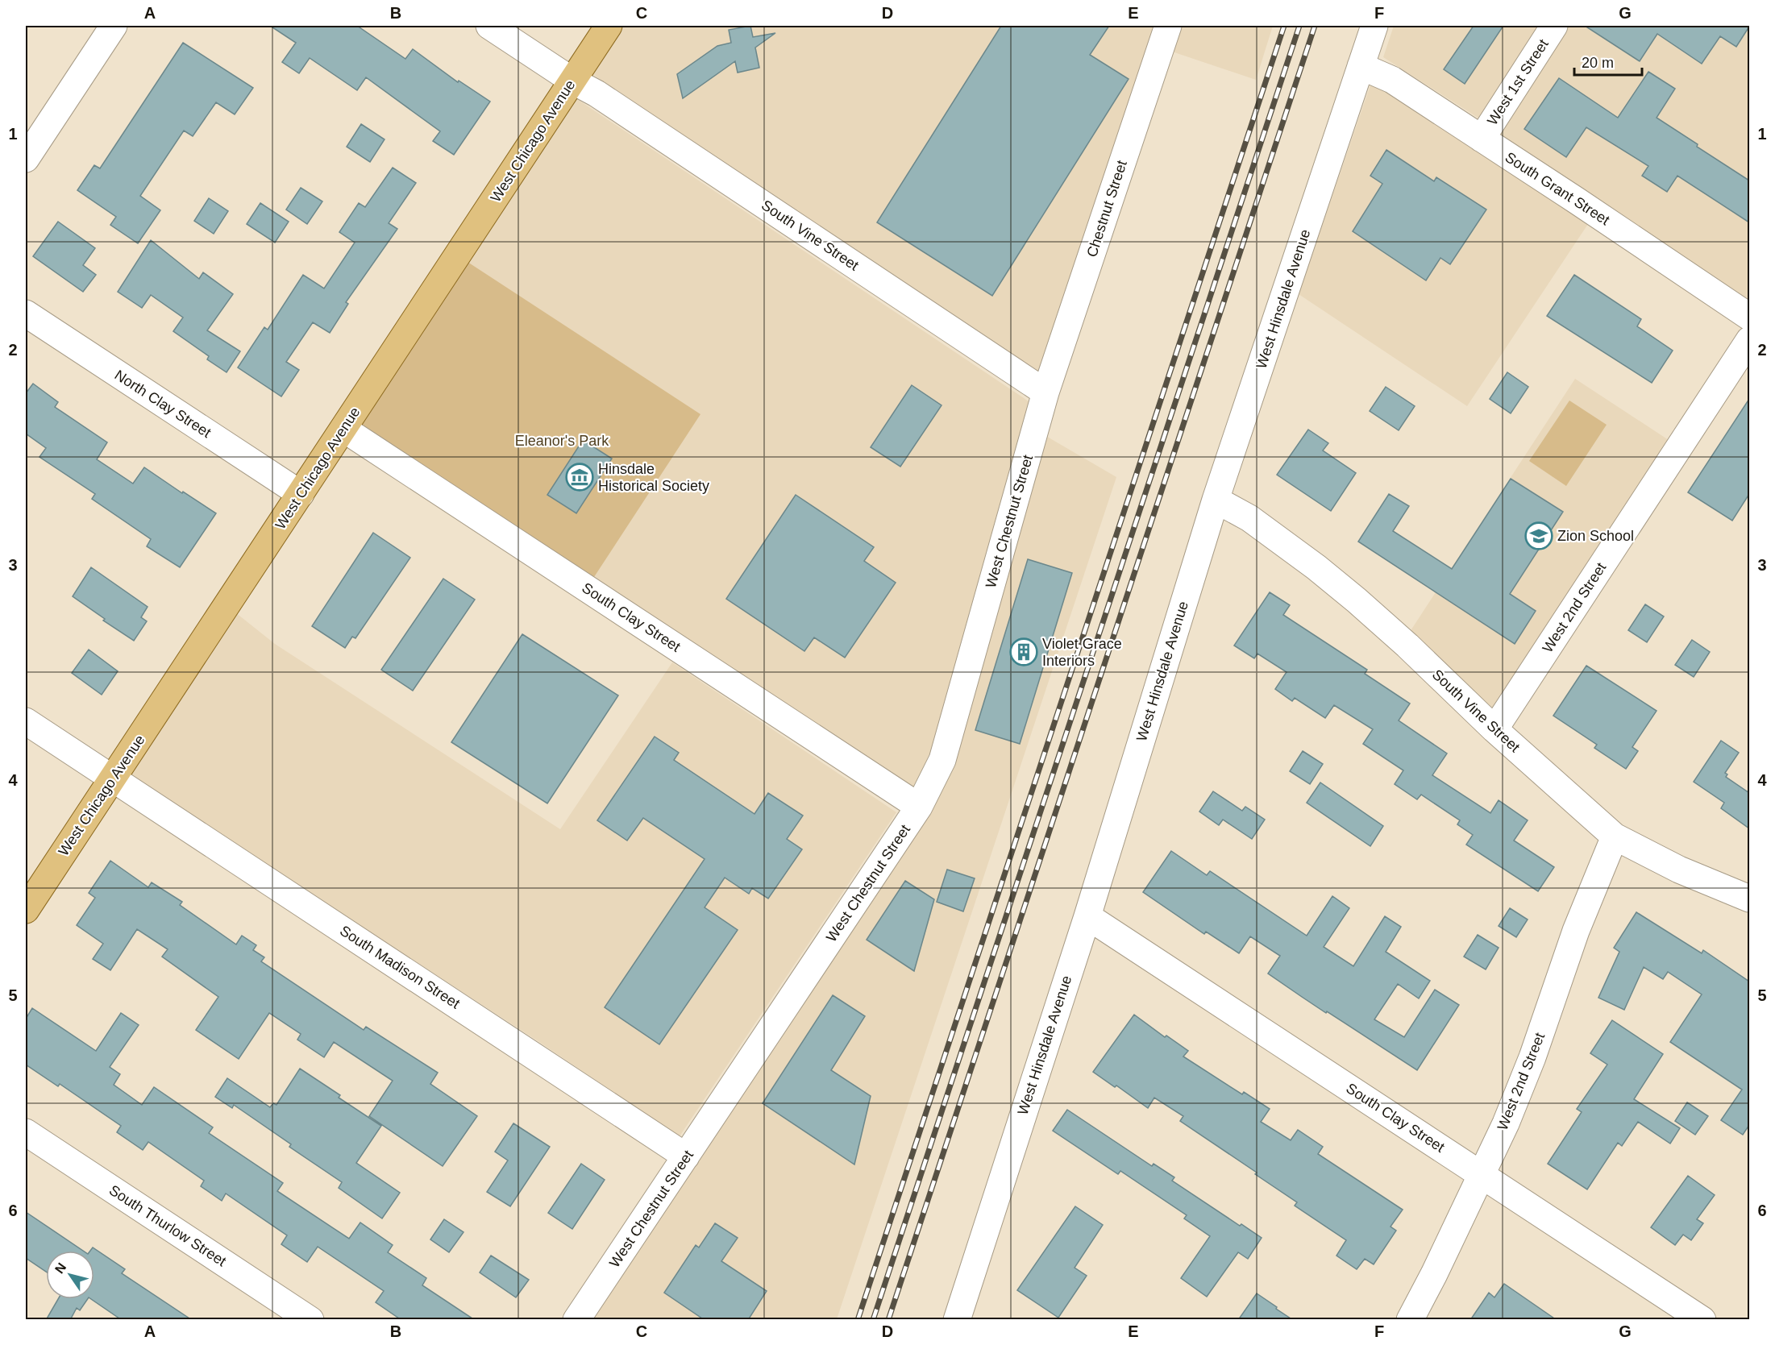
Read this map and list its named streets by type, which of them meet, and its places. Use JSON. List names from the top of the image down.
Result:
{
  "streets": {
    "main road": ["West Chicago Avenue"],
    "street": [
      "West 1st Street",
      "South Grant Street",
      "Chestnut Street",
      "South Vine Street",
      "West Hinsdale Avenue",
      "North Clay Street",
      "West Chestnut Street",
      "West 2nd Street",
      "South Clay Street",
      "South Madison Street",
      "South Thurlow Street"
    ]
  },
  "crossings": [
    ["West 1st Street", "South Grant Street"],
    ["West Chicago Avenue", "South Vine Street"],
    ["West Chicago Avenue", "North Clay Street"],
    ["West Chicago Avenue", "South Clay Street"],
    ["West Chicago Avenue", "South Madison Street"],
    ["South Grant Street", "West Hinsdale Avenue"],
    ["Chestnut Street", "South Vine Street"],
    ["Chestnut Street", "West Chestnut Street"],
    ["South Vine Street", "West Hinsdale Avenue"],
    ["South Vine Street", "West Chestnut Street"],
    ["South Vine Street", "West 2nd Street"],
    ["West Hinsdale Avenue", "South Clay Street"],
    ["West Chestnut Street", "South Clay Street"],
    ["West Chestnut Street", "South Madison Street"],
    ["West 2nd Street", "South Clay Street"]
  ],
  "parks": ["Eleanor's Park"],
  "places": {
    "museum": ["Hinsdale Historical Society"],
    "school or university": ["Zion School"],
    "building": ["Violet Grace Interiors"]
  },
  "scale_bar": "20 m",
  "north": "top left",
  "grid": {
    "columns": [
      "A",
      "B",
      "C",
      "D",
      "E",
      "F",
      "G"
    ],
    "rows": [
      "1",
      "2",
      "3",
      "4",
      "5",
      "6"
    ]
  }
}
